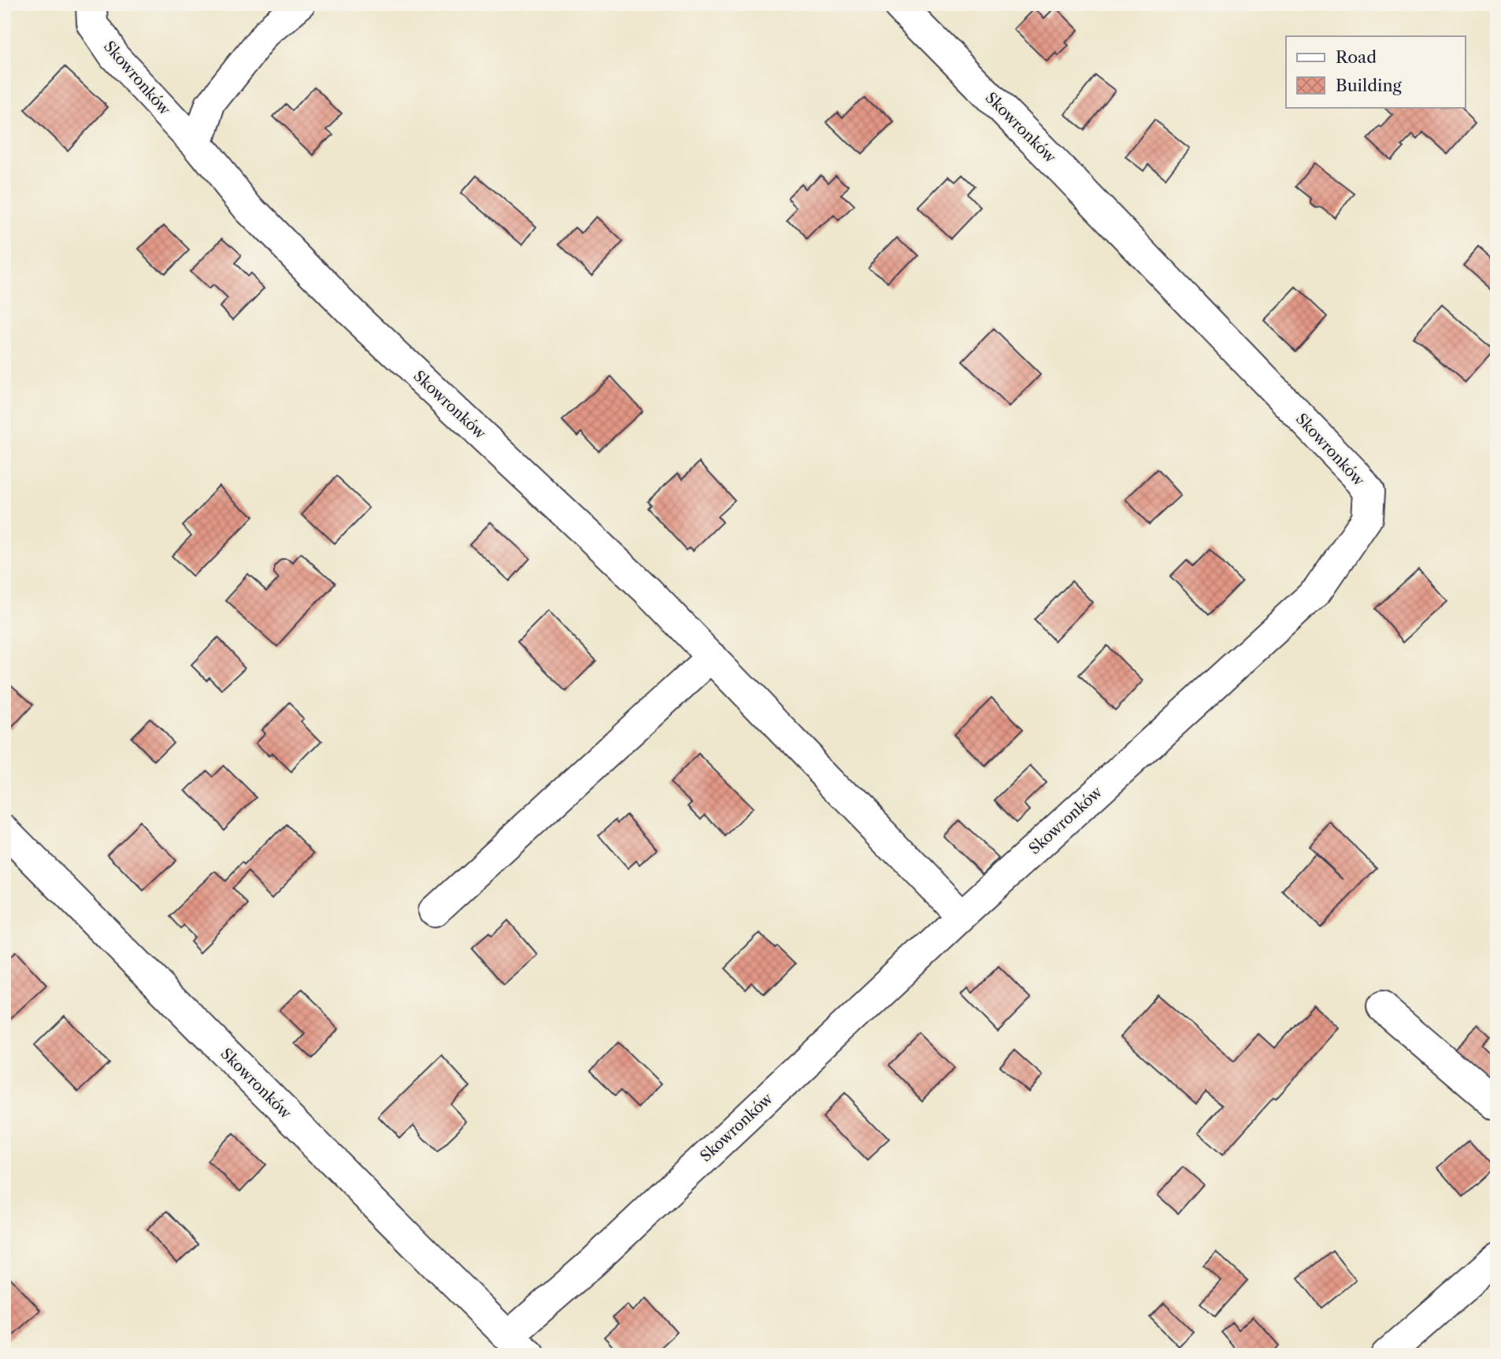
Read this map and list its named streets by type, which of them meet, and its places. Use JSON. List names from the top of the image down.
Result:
{
  "streets": {
    "street": ["Skowronków"]
  },
  "legend": ["Road", "Building"]
}
